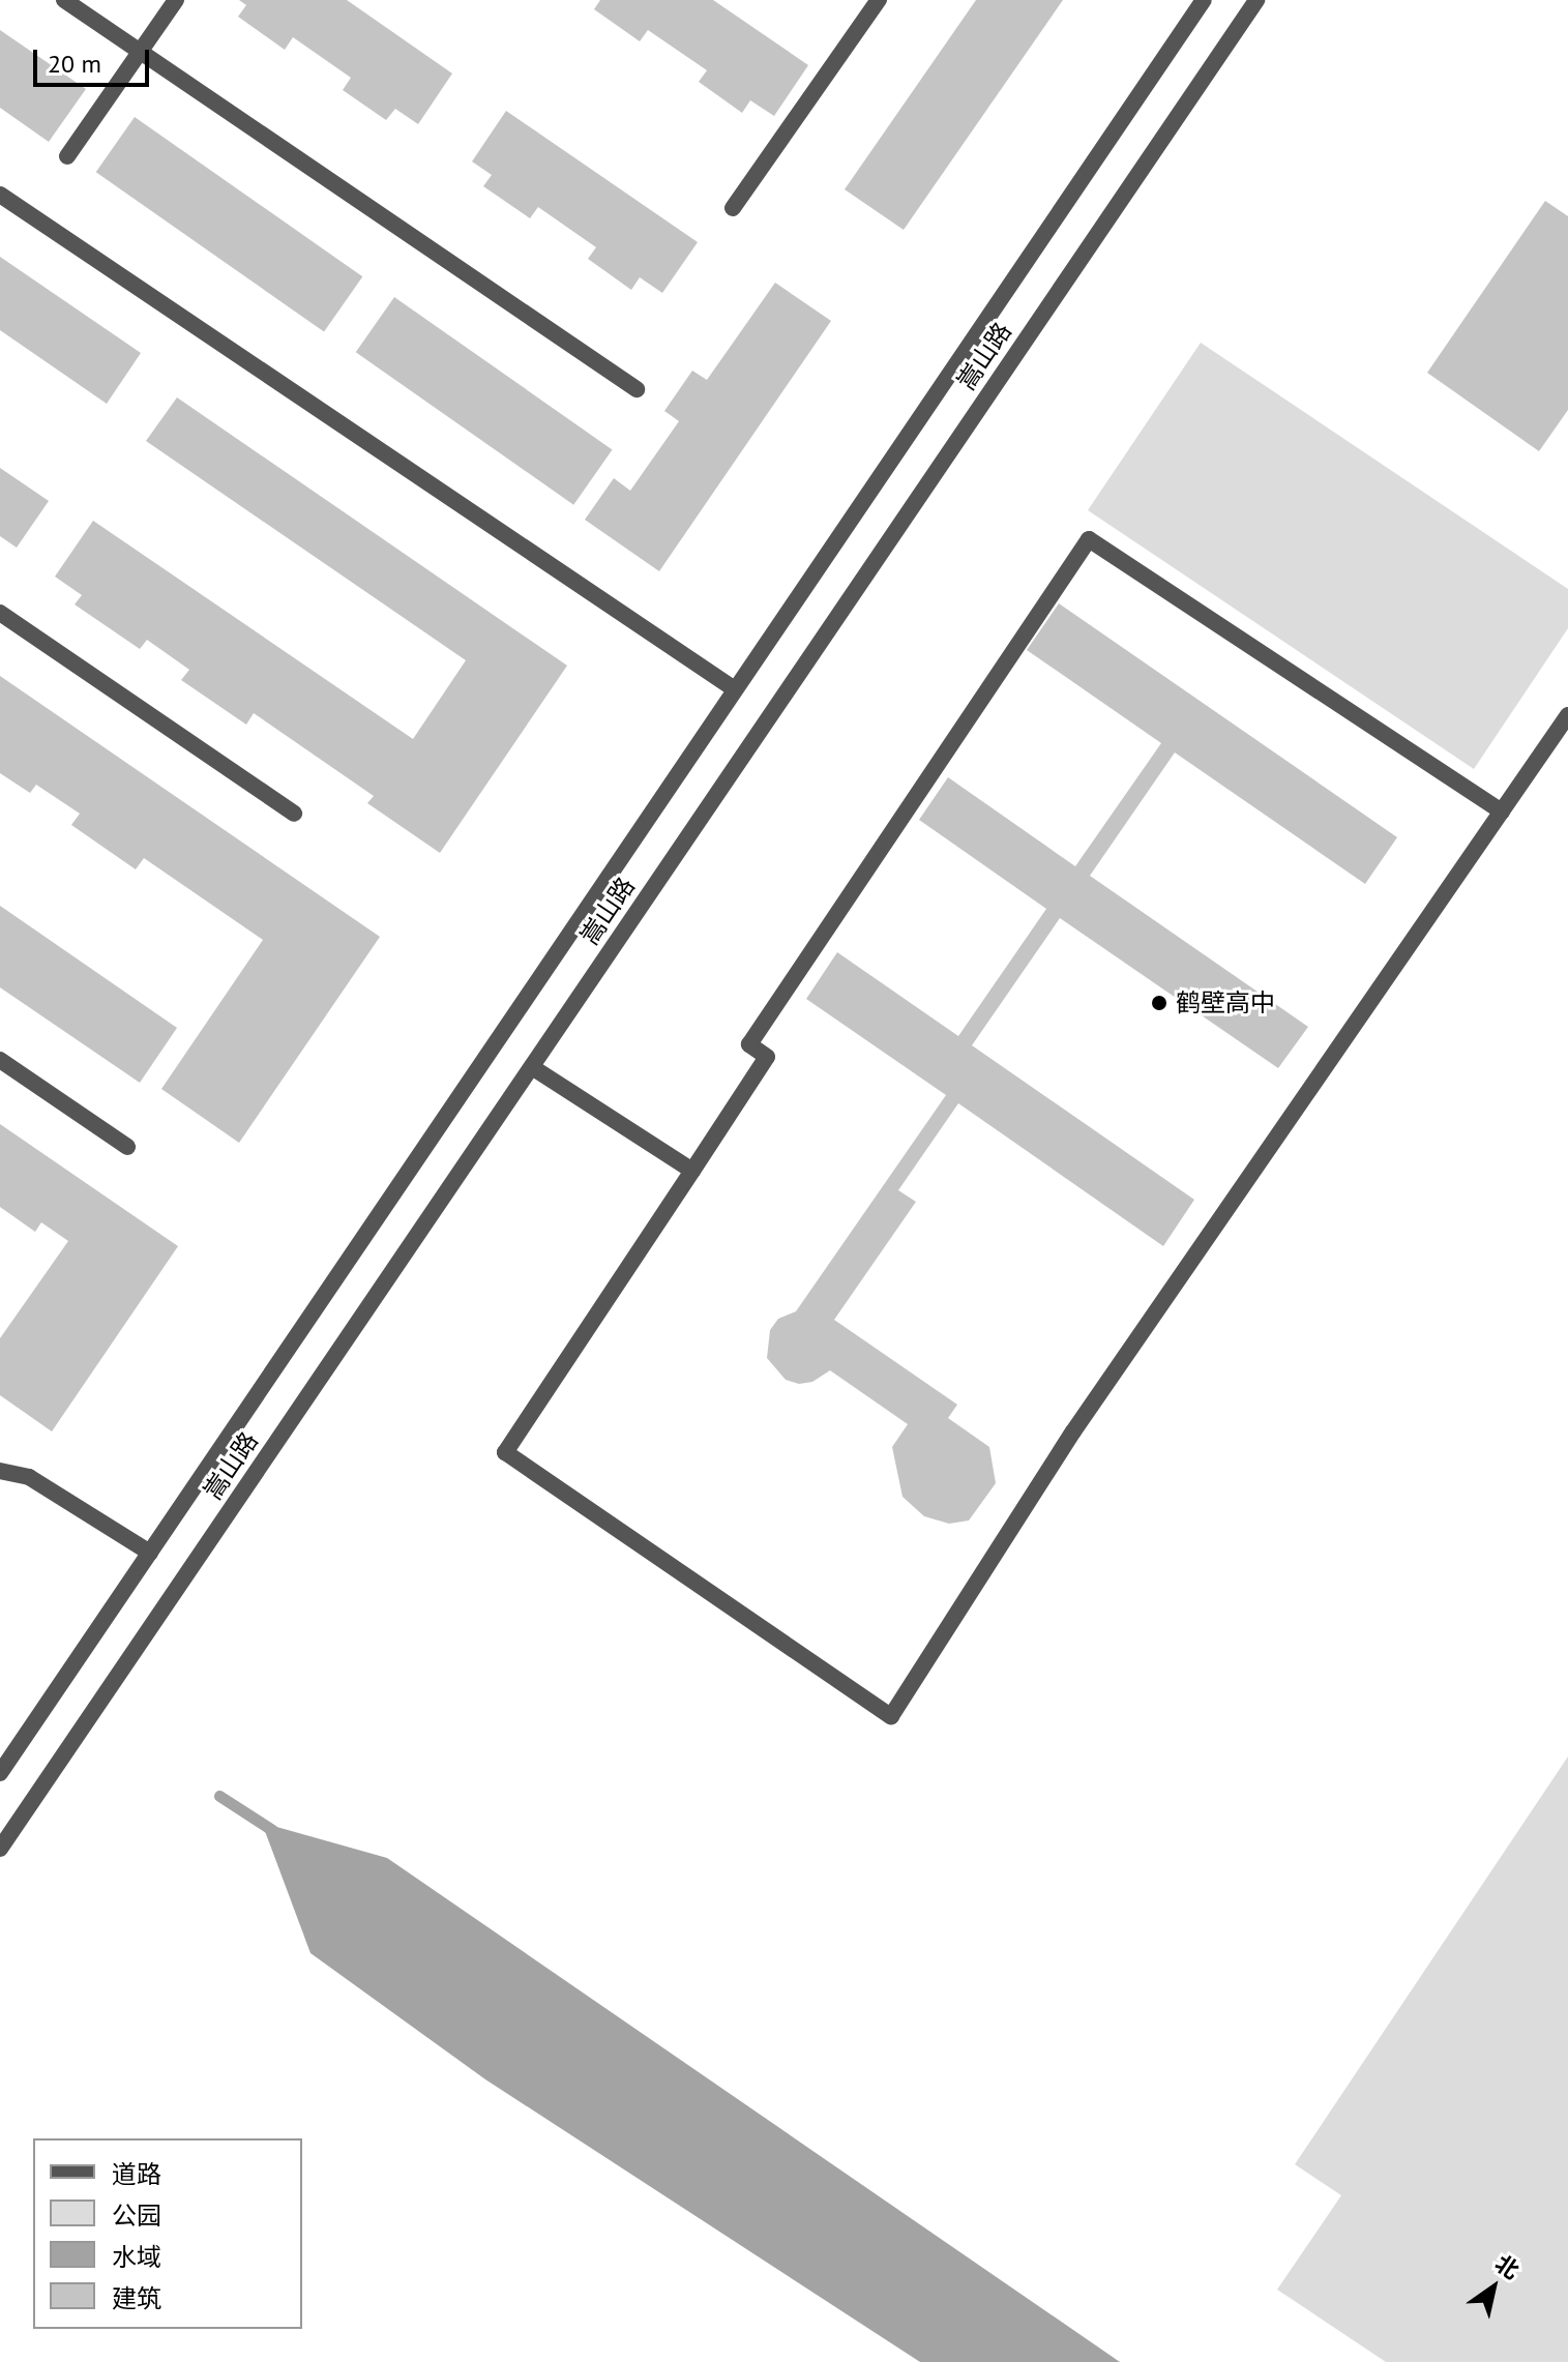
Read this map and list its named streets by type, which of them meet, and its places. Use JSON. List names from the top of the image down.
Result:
{
  "streets": {
    "street": ["嵩山路"]
  },
  "places": ["鹤壁高中"],
  "legend": [
    "道路",
    "公园",
    "水域",
    "建筑"
  ],
  "scale_bar": "20 m",
  "north": "top right"
}
